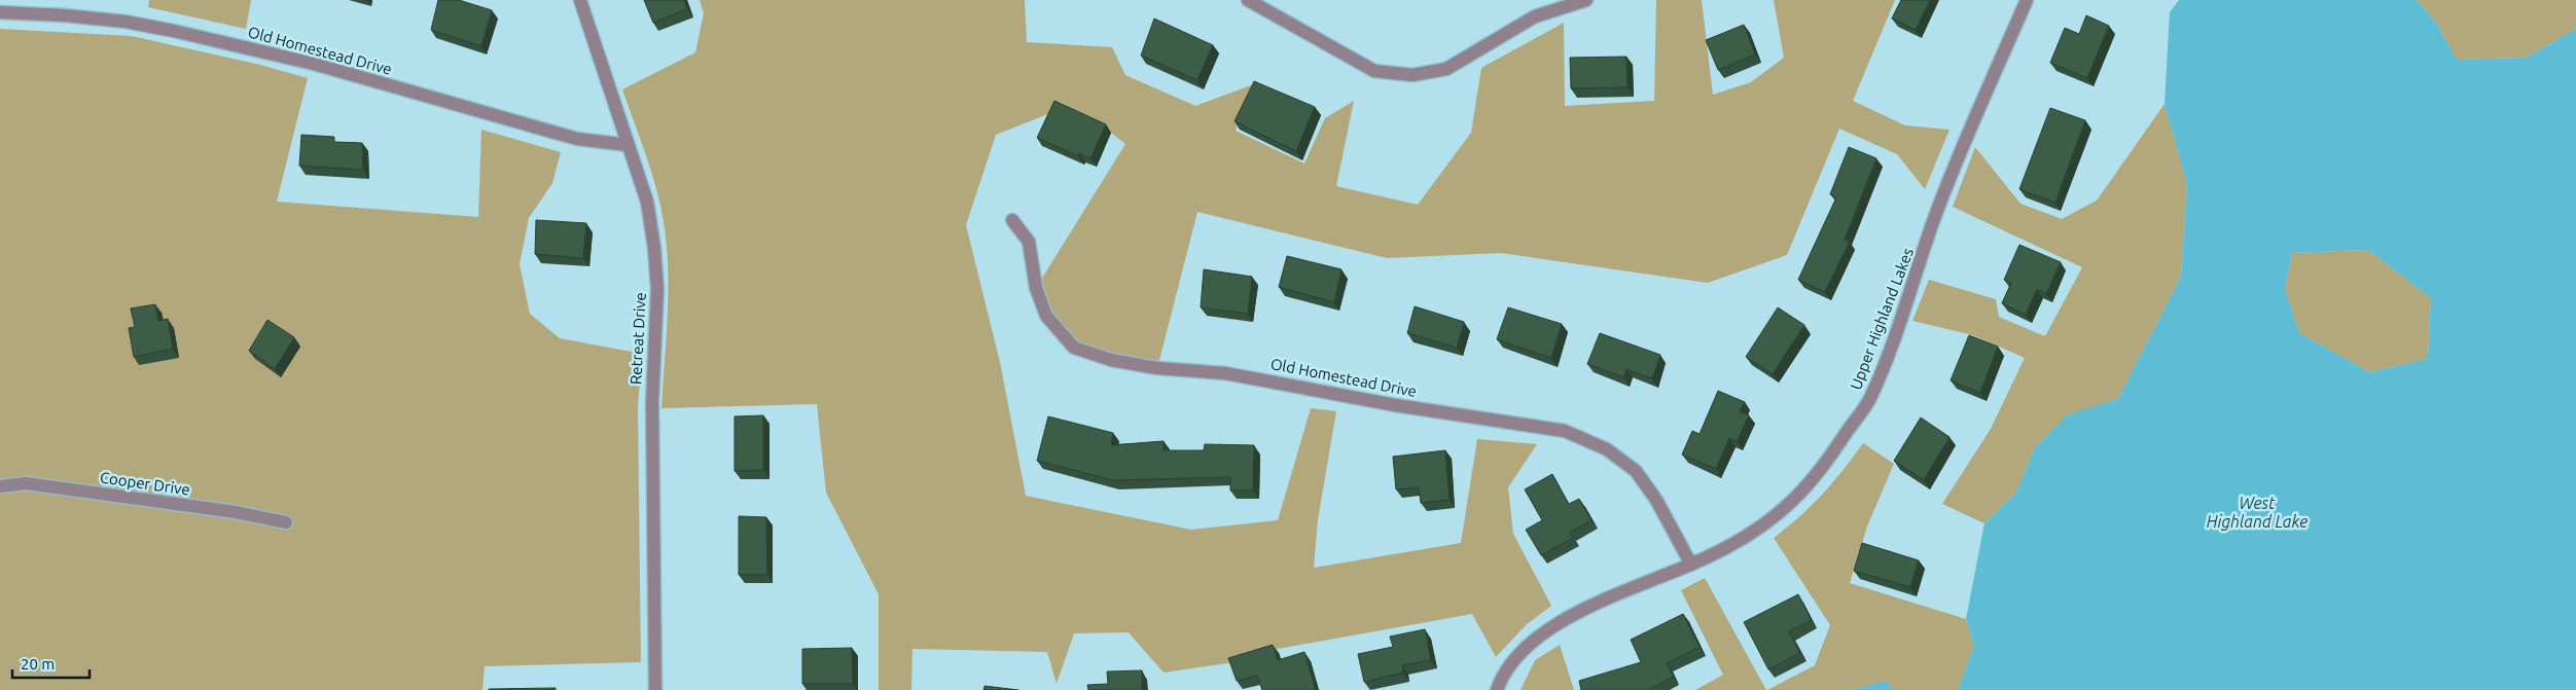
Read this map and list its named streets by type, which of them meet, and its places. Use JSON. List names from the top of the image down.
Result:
{
  "streets": {
    "street": [
      "Old Homestead Drive",
      "Upper Highland Lakes",
      "Retreat Drive",
      "Cooper Drive"
    ]
  },
  "crossings": [
    ["Old Homestead Drive", "Upper Highland Lakes"],
    ["Old Homestead Drive", "Retreat Drive"]
  ],
  "water": ["West Highland Lake"],
  "scale_bar": "20 m"
}
